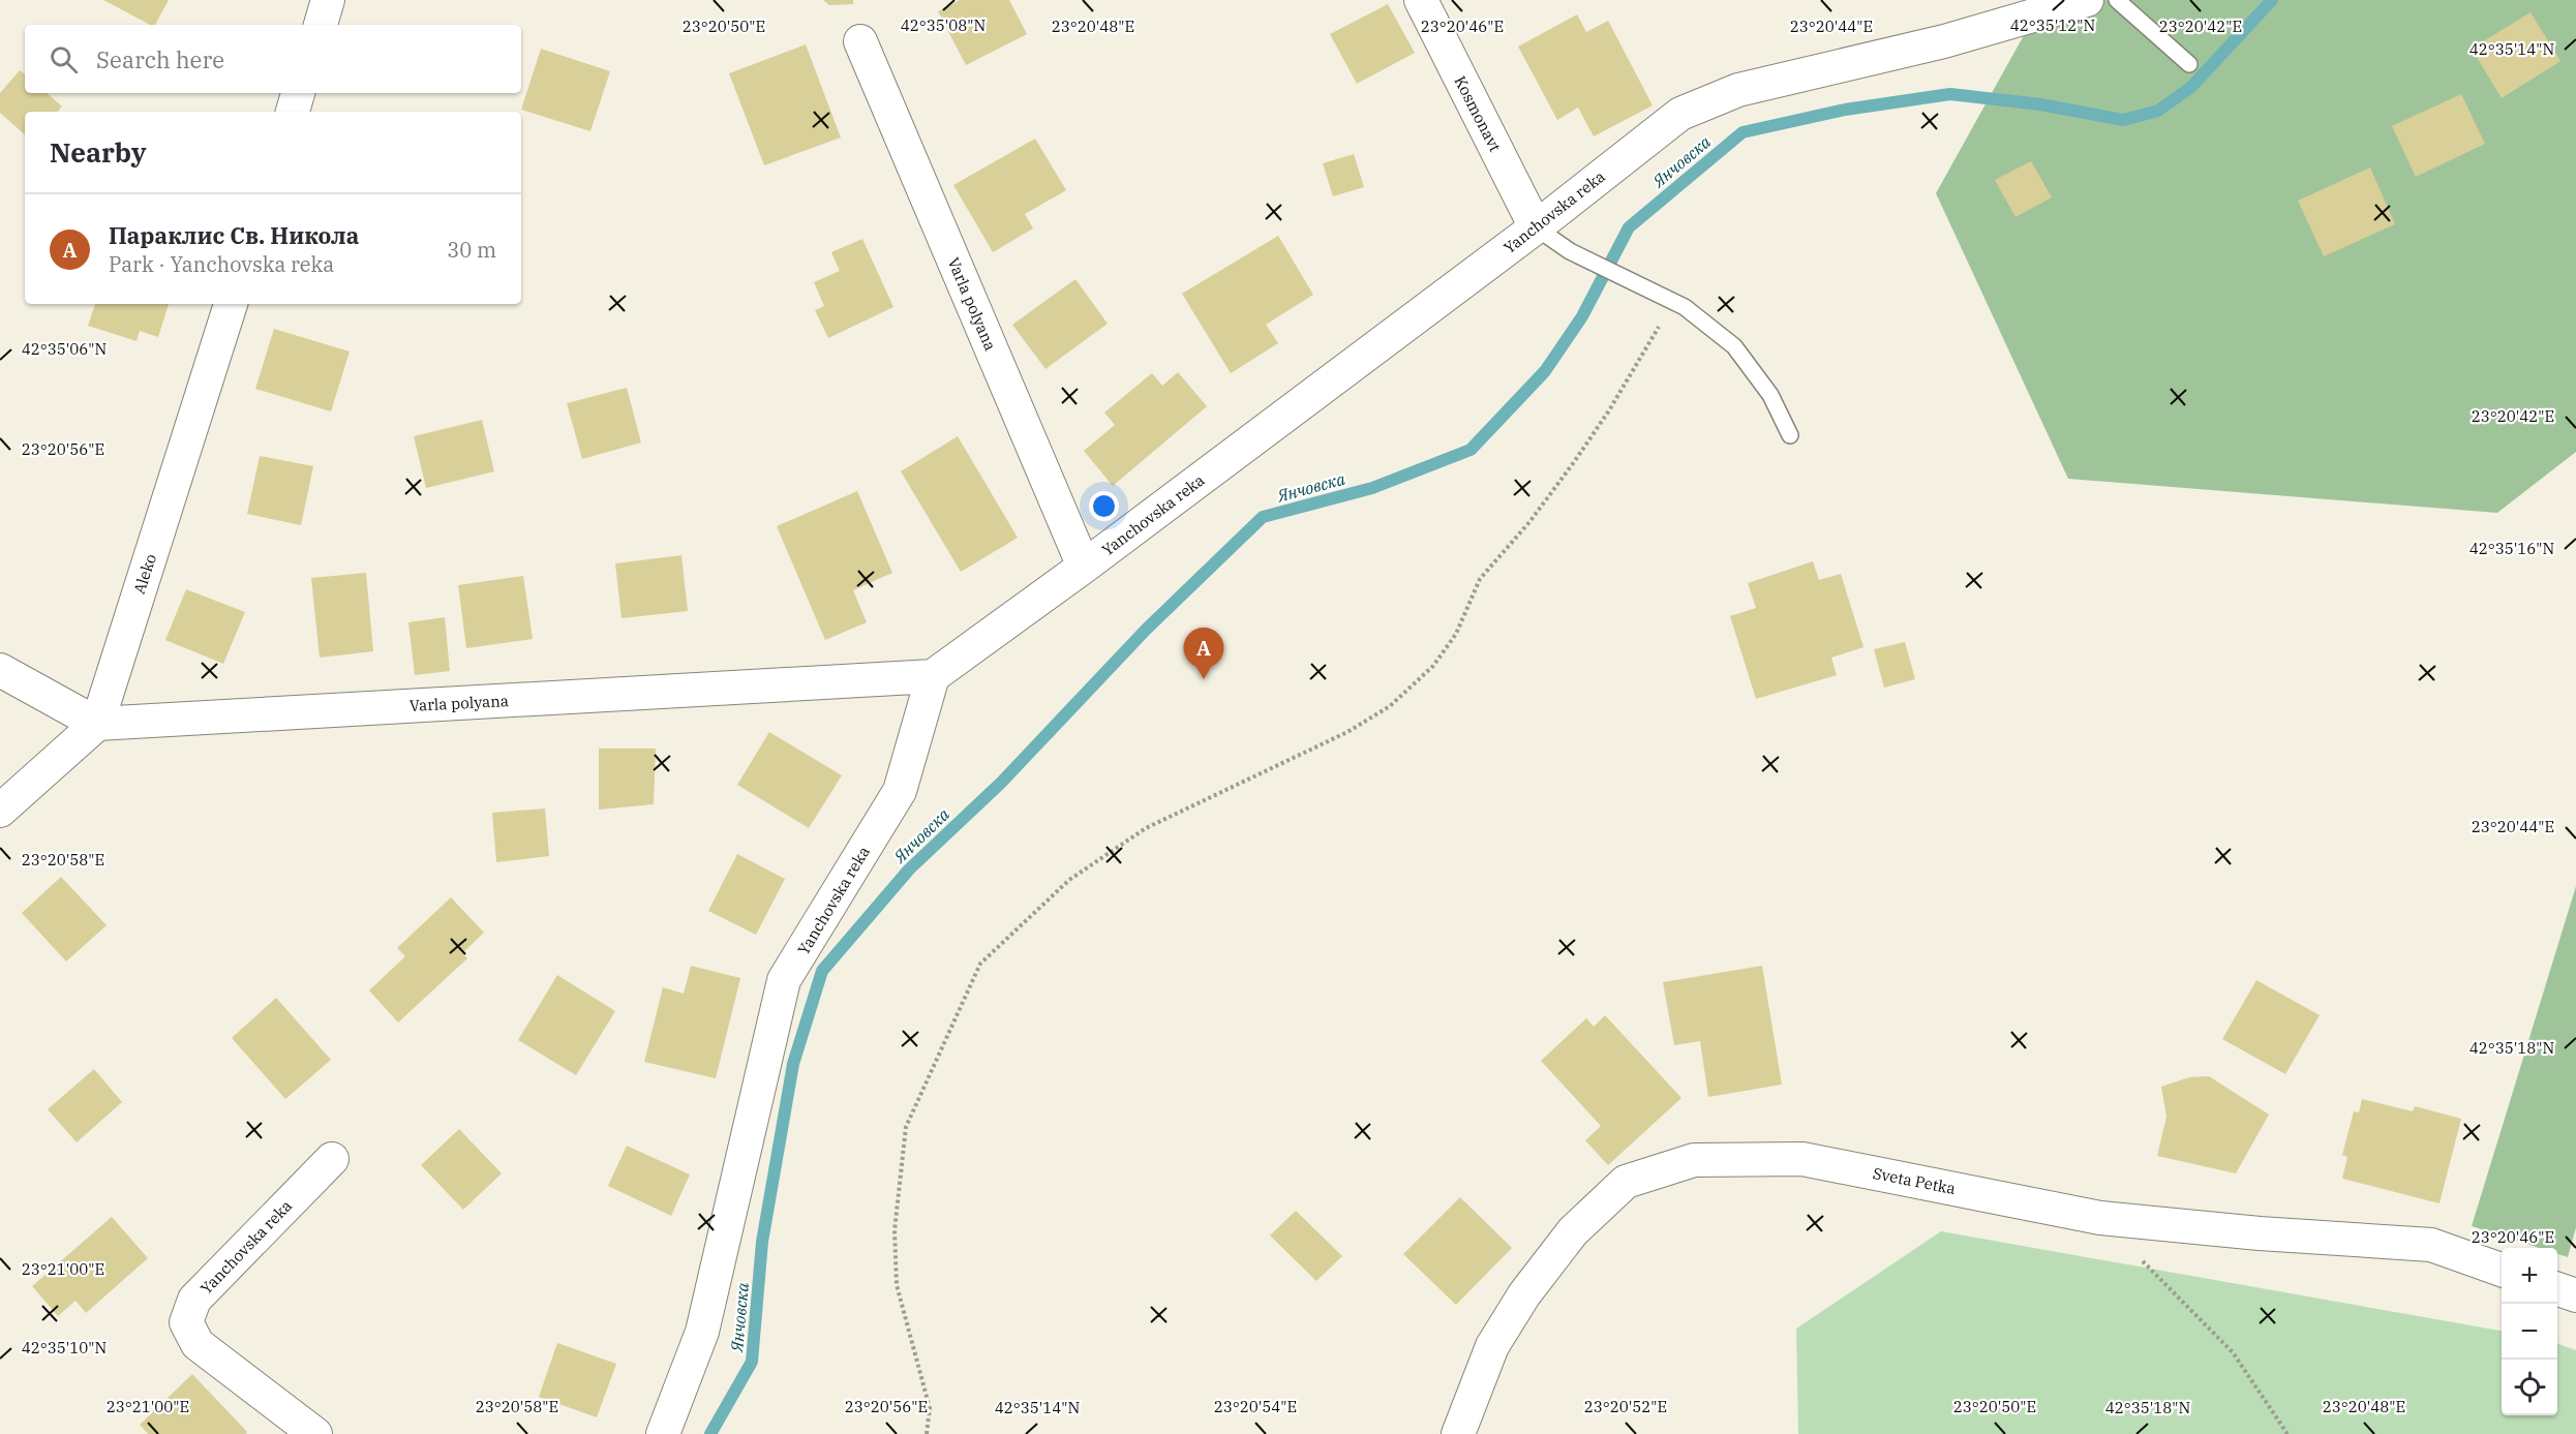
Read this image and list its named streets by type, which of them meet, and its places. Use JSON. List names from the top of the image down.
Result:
{
  "streets": {
    "street": [
      "Kosmonavt",
      "Yanchovska reka",
      "Varla polyana",
      "Aleko",
      "Sveta Petka"
    ]
  },
  "crossings": [
    ["Kosmonavt", "Yanchovska reka"],
    ["Yanchovska reka", "Varla polyana"],
    ["Varla polyana", "Aleko"]
  ],
  "water": ["Янчовска"],
  "page": {
    "search": "Search here",
    "heading": "Nearby",
    "list": [
      {
        "mark": "A",
        "name": "Параклис Св. Никола",
        "note": "Park · Yanchovska reka",
        "value": "30 m"
      }
    ],
    "pins": "A",
    "map_buttons": ["+", "−"]
  },
  "coordinates": [
    "42°35'08\"N",
    "42°35'12\"N",
    "23°20'50\"E",
    "23°20'48\"E",
    "23°20'46\"E",
    "23°20'44\"E",
    "23°20'42\"E",
    "42°35'14\"N",
    "42°35'06\"N",
    "23°20'56\"E",
    "42°35'16\"N",
    "23°20'58\"E",
    "42°35'18\"N",
    "23°21'00\"E",
    "42°35'10\"N",
    "23°20'54\"E",
    "23°20'52\"E"
  ]
}
